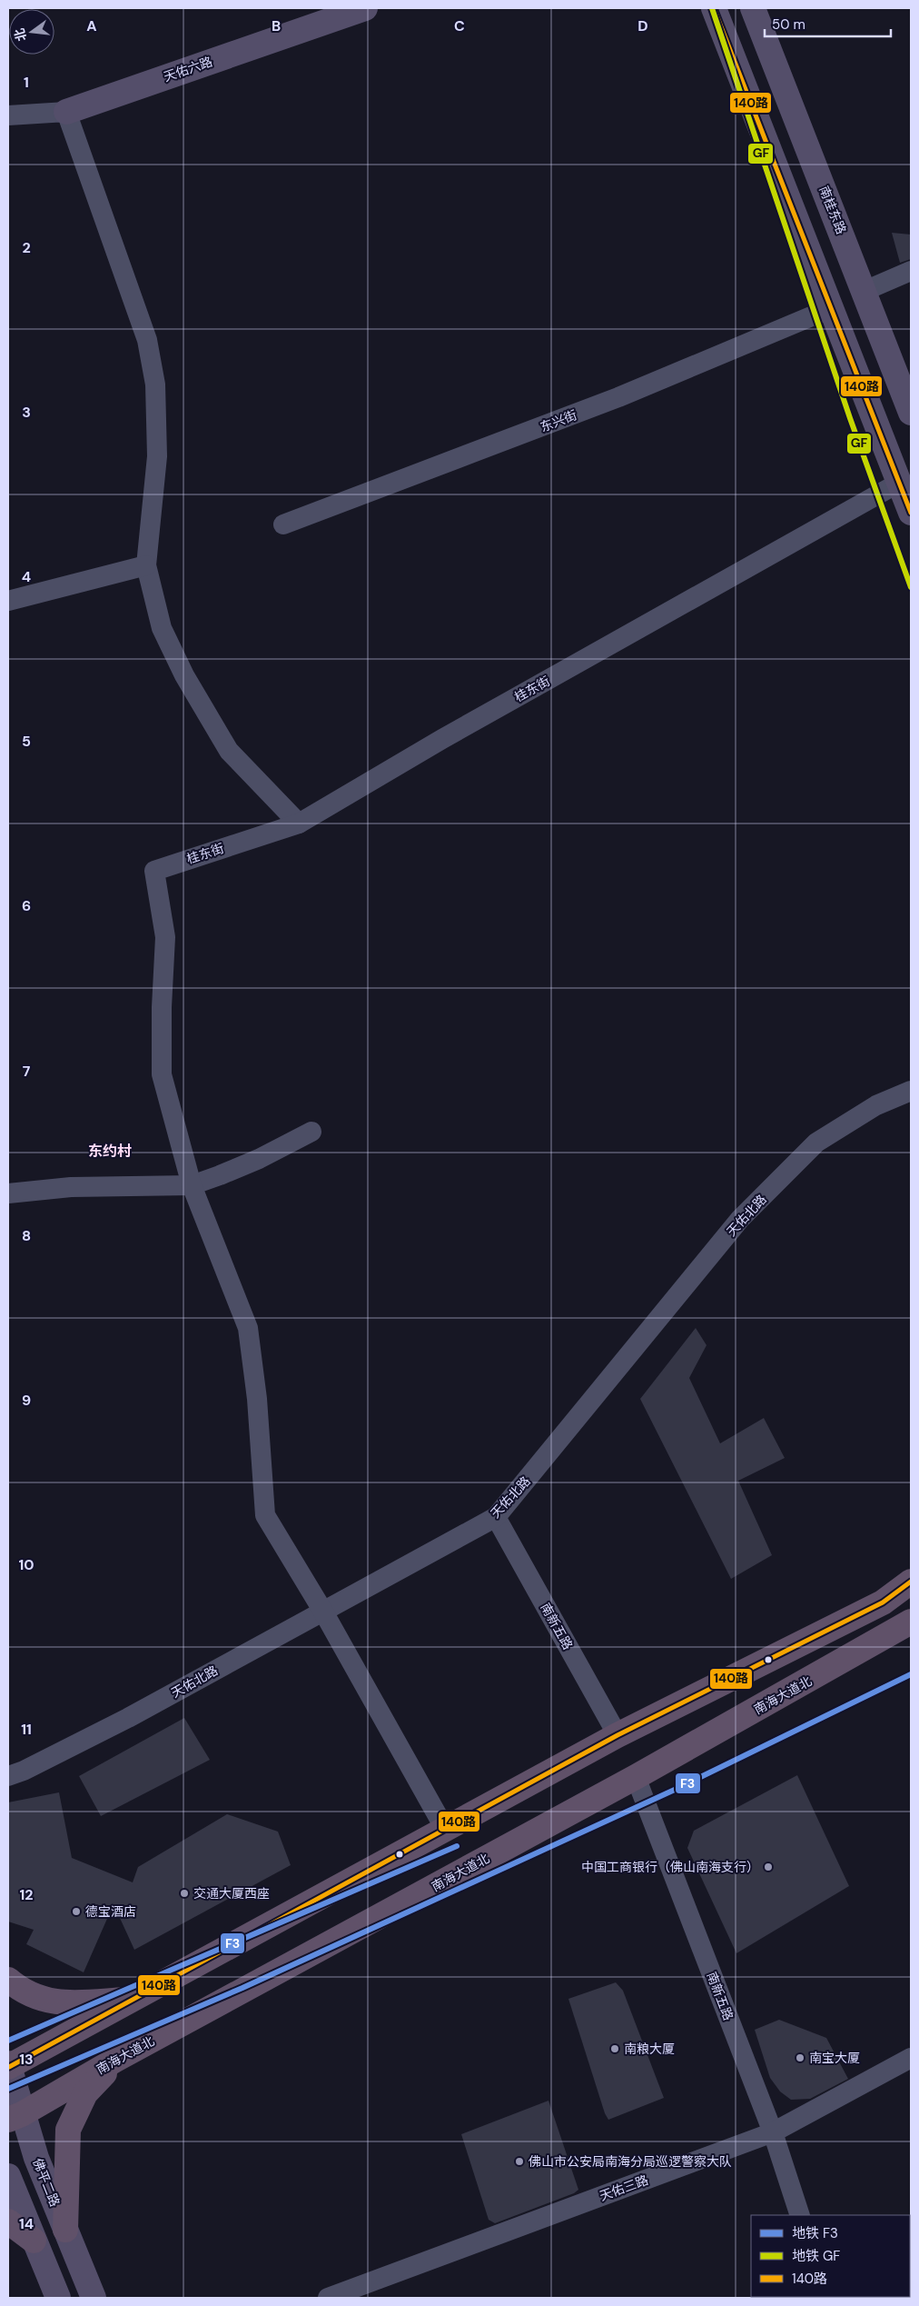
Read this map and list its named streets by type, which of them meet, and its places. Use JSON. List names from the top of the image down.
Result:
{
  "streets": {
    "highway": ["南海大道北"],
    "main road": ["天佑六路", "南桂东路", "佛平二路"],
    "street": [
      "东兴街",
      "桂东街",
      "天佑北路",
      "南新五路",
      "天佑三路"
    ]
  },
  "crossings": [
    ["天佑北路", "南新五路"],
    ["南新五路", "南海大道北"],
    ["南新五路", "天佑三路"],
    ["南海大道北", "佛平二路"]
  ],
  "districts": ["东约村"],
  "places": [
    "中国工商银行（佛山南海支行）",
    "交通大厦西座",
    "德宝酒店",
    "南粮大厦",
    "南宝大厦",
    "佛山市公安局南海分局巡逻警察大队"
  ],
  "lines": ["metro line GF", "transit line 140路", "metro line F3"],
  "legend": ["地铁 F3", "地铁 GF", "140路"],
  "scale_bar": "50 m",
  "north": "left",
  "grid": {
    "columns": [
      "A",
      "B",
      "C",
      "D"
    ],
    "rows": [
      "1",
      "2",
      "3",
      "4",
      "5",
      "6",
      "7",
      "8",
      "9",
      "10",
      "11",
      "12",
      "13",
      "14"
    ]
  }
}
